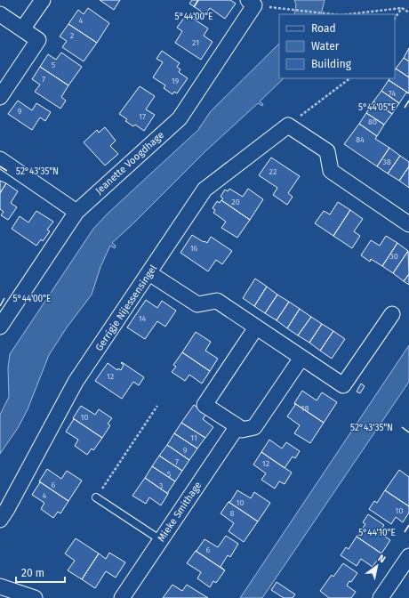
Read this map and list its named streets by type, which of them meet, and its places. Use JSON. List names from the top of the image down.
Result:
{
  "streets": {
    "street": ["Jeanette Voogdhage", "Gerrigje Nijessensingel", "Mieke Smithage"]
  },
  "house_numbers": [
    "4",
    "2",
    "21",
    "5",
    "7",
    "19",
    "74",
    "9",
    "17",
    "80",
    "84",
    "38",
    "22",
    "20",
    "16",
    "30",
    "14",
    "12",
    "18",
    "10",
    "11",
    "9",
    "7",
    "12",
    "5",
    "6",
    "3",
    "4",
    "10",
    "10",
    "8",
    "6"
  ],
  "legend": ["Road", "Water", "Building"],
  "scale_bar": "20 m",
  "north": "top right",
  "coordinates": [
    "5°44'00\"E",
    "5°44'05\"E",
    "52°43'35\"N",
    "5°44'10\"E"
  ]
}
